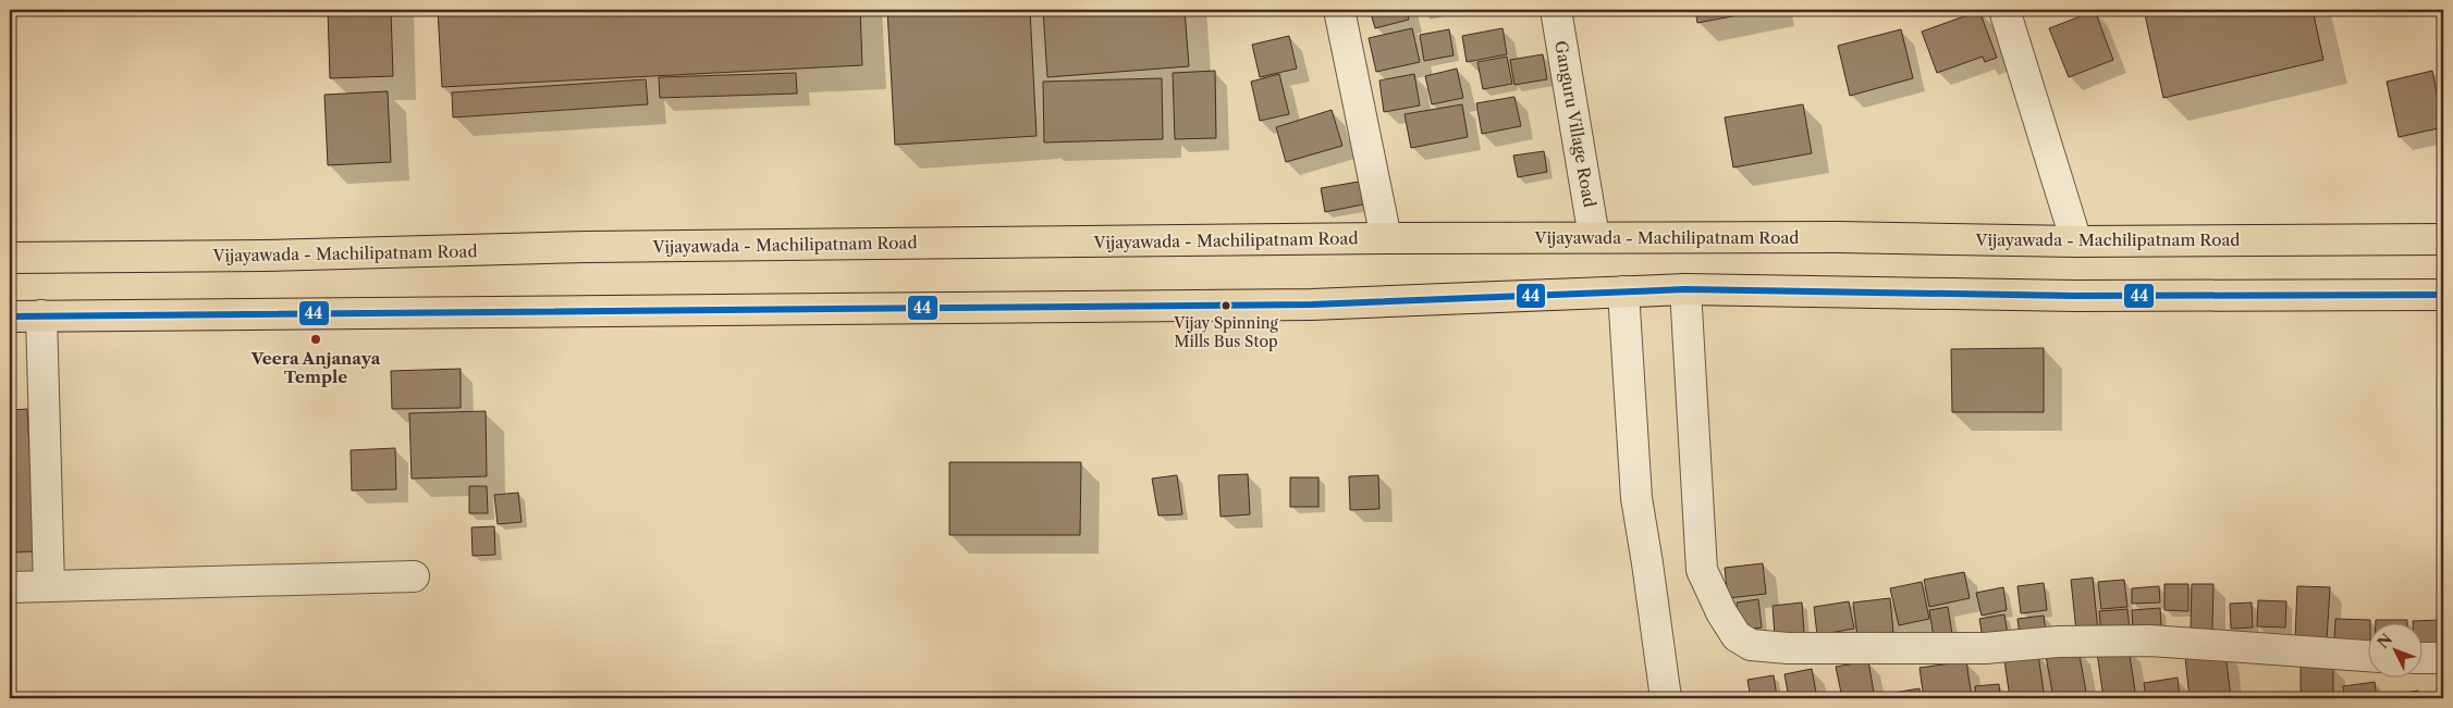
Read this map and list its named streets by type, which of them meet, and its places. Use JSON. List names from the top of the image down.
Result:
{
  "streets": {
    "highway": ["Vijayawada - Machilipatnam Road"],
    "street": ["Ganguru Village Road"]
  },
  "crossings": [
    ["Ganguru Village Road", "Vijayawada - Machilipatnam Road"]
  ],
  "places": ["Vijay Spinning Mills Bus Stop", "Veera Anjanaya Temple"],
  "lines": ["transit line 44"],
  "north": "top left"
}
